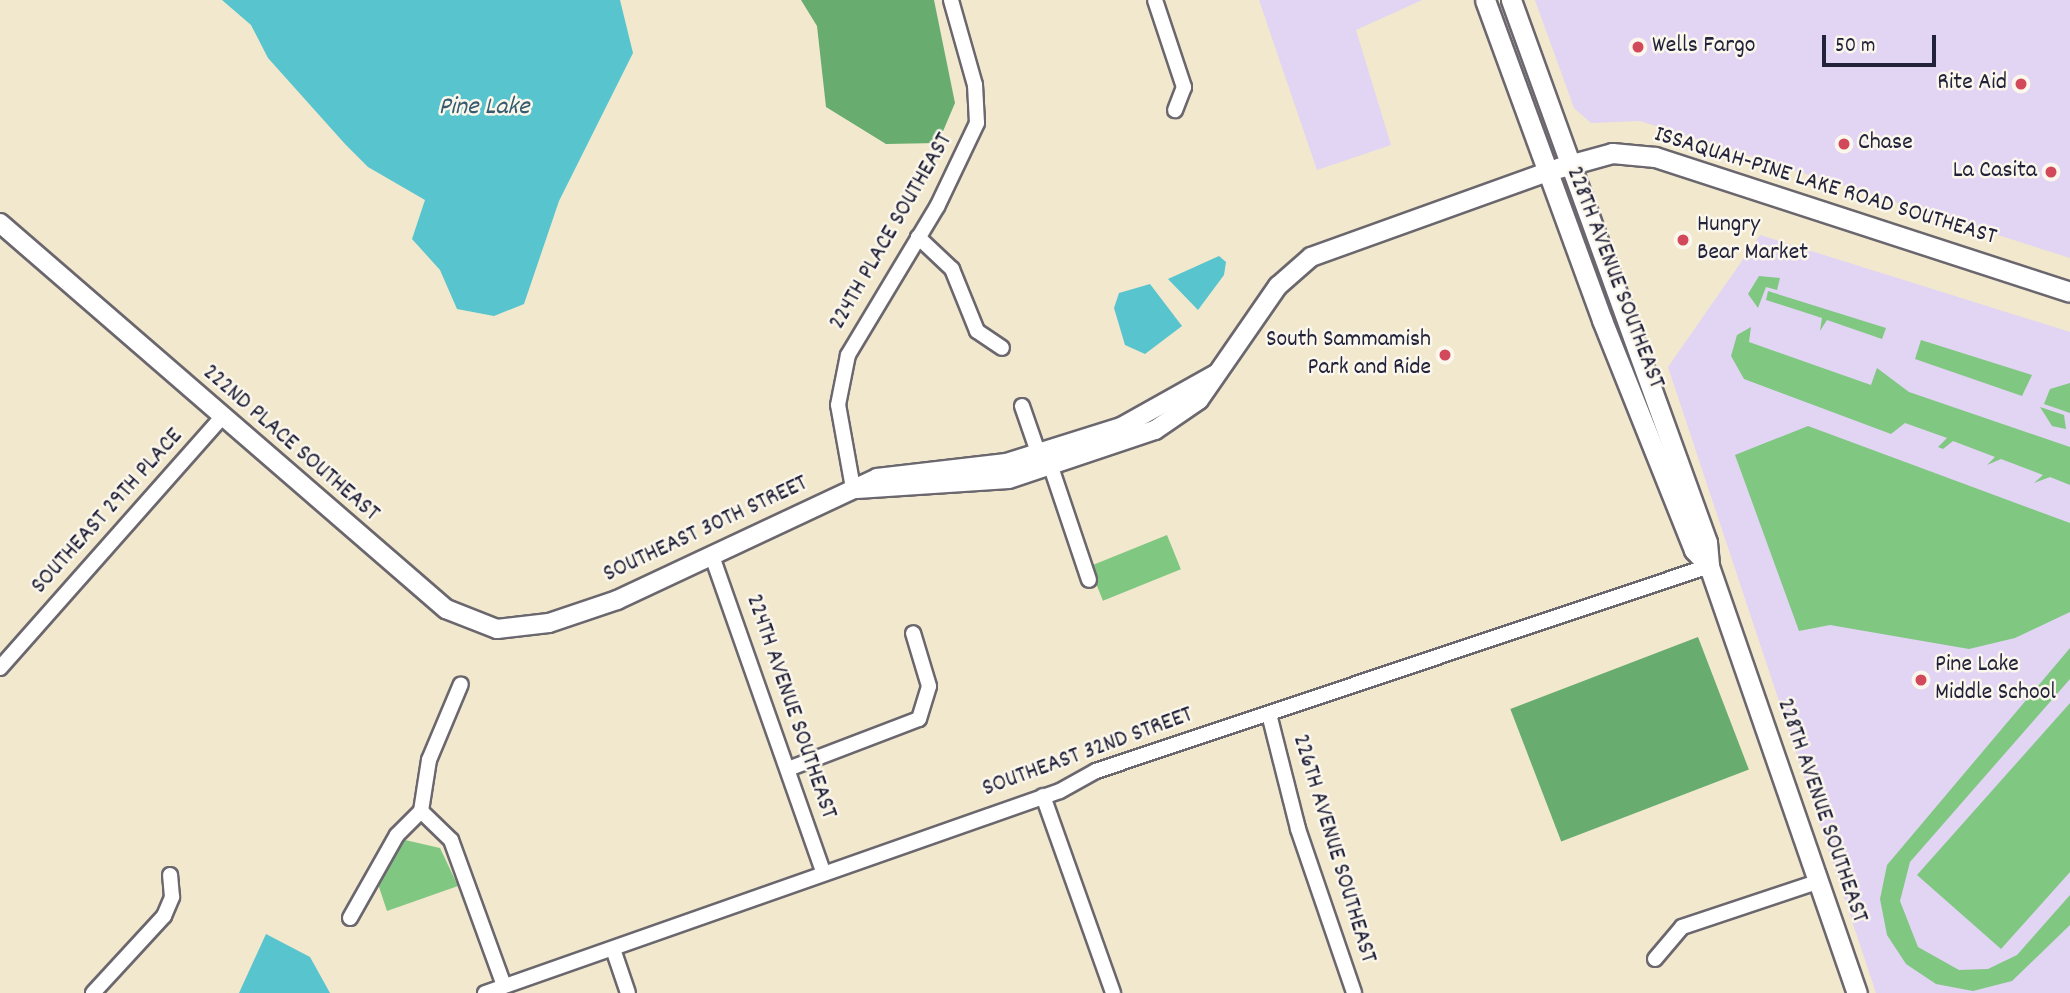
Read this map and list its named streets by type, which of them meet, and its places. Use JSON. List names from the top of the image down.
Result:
{
  "streets": {
    "main road": ["ISSAQUAH-PINE LAKE ROAD SOUTHEAST", "228TH AVENUE SOUTHEAST"],
    "street": [
      "224TH PLACE SOUTHEAST",
      "222ND PLACE SOUTHEAST",
      "SOUTHEAST 29TH PLACE",
      "SOUTHEAST 30TH STREET",
      "224TH AVENUE SOUTHEAST",
      "SOUTHEAST 32ND STREET",
      "226TH AVENUE SOUTHEAST"
    ]
  },
  "crossings": [
    ["ISSAQUAH-PINE LAKE ROAD SOUTHEAST", "224TH PLACE SOUTHEAST"],
    ["ISSAQUAH-PINE LAKE ROAD SOUTHEAST", "228TH AVENUE SOUTHEAST"],
    ["ISSAQUAH-PINE LAKE ROAD SOUTHEAST", "SOUTHEAST 30TH STREET"],
    ["224TH PLACE SOUTHEAST", "SOUTHEAST 30TH STREET"],
    ["228TH AVENUE SOUTHEAST", "SOUTHEAST 32ND STREET"],
    ["222ND PLACE SOUTHEAST", "SOUTHEAST 29TH PLACE"],
    ["222ND PLACE SOUTHEAST", "SOUTHEAST 30TH STREET"],
    ["SOUTHEAST 30TH STREET", "224TH AVENUE SOUTHEAST"],
    ["224TH AVENUE SOUTHEAST", "SOUTHEAST 32ND STREET"],
    ["SOUTHEAST 32ND STREET", "226TH AVENUE SOUTHEAST"]
  ],
  "water": ["Pine Lake"],
  "places": [
    "Wells Fargo",
    "Rite Aid",
    "Chase",
    "La Casita",
    "Hungry Bear Market",
    "South Sammamish Park and Ride",
    "Pine Lake Middle School"
  ],
  "scale_bar": "50 m"
}
